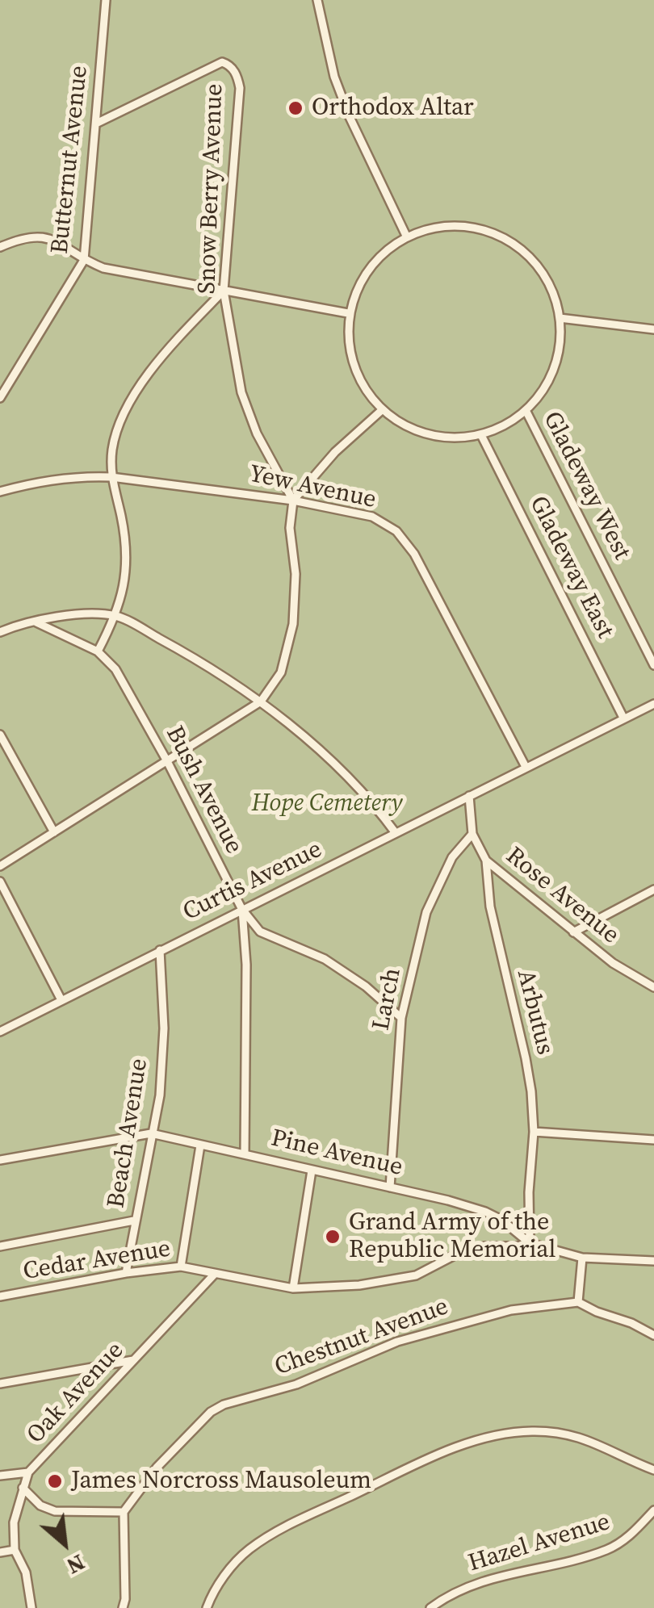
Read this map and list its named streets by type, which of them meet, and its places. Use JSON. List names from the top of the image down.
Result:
{
  "streets": {
    "lane": [
      "Butternut Avenue",
      "Snow Berry Avenue",
      "Gladeway West",
      "Yew Avenue",
      "Gladeway East",
      "Bush Avenue",
      "Curtis Avenue",
      "Rose Avenue",
      "Larch",
      "Arbutus",
      "Beach Avenue",
      "Pine Avenue",
      "Cedar Avenue",
      "Chestnut Avenue",
      "Oak Avenue",
      "Hazel Avenue"
    ]
  },
  "crossings": [
    ["Butternut Avenue", "Snow Berry Avenue"],
    ["Snow Berry Avenue", "Yew Avenue"],
    ["Gladeway West", "Gladeway East"],
    ["Yew Avenue", "Curtis Avenue"],
    ["Gladeway East", "Curtis Avenue"],
    ["Bush Avenue", "Curtis Avenue"],
    ["Bush Avenue", "Pine Avenue"],
    ["Curtis Avenue", "Arbutus"],
    ["Curtis Avenue", "Beach Avenue"],
    ["Rose Avenue", "Arbutus"],
    ["Larch", "Arbutus"],
    ["Larch", "Pine Avenue"],
    ["Arbutus", "Pine Avenue"],
    ["Arbutus", "Cedar Avenue"],
    ["Beach Avenue", "Pine Avenue"],
    ["Beach Avenue", "Cedar Avenue"],
    ["Pine Avenue", "Cedar Avenue"],
    ["Cedar Avenue", "Oak Avenue"]
  ],
  "parks": ["Hope Cemetery"],
  "places": ["Orthodox Altar", "Grand Army of the Republic Memorial", "James Norcross Mausoleum"],
  "north": "bottom right"
}
